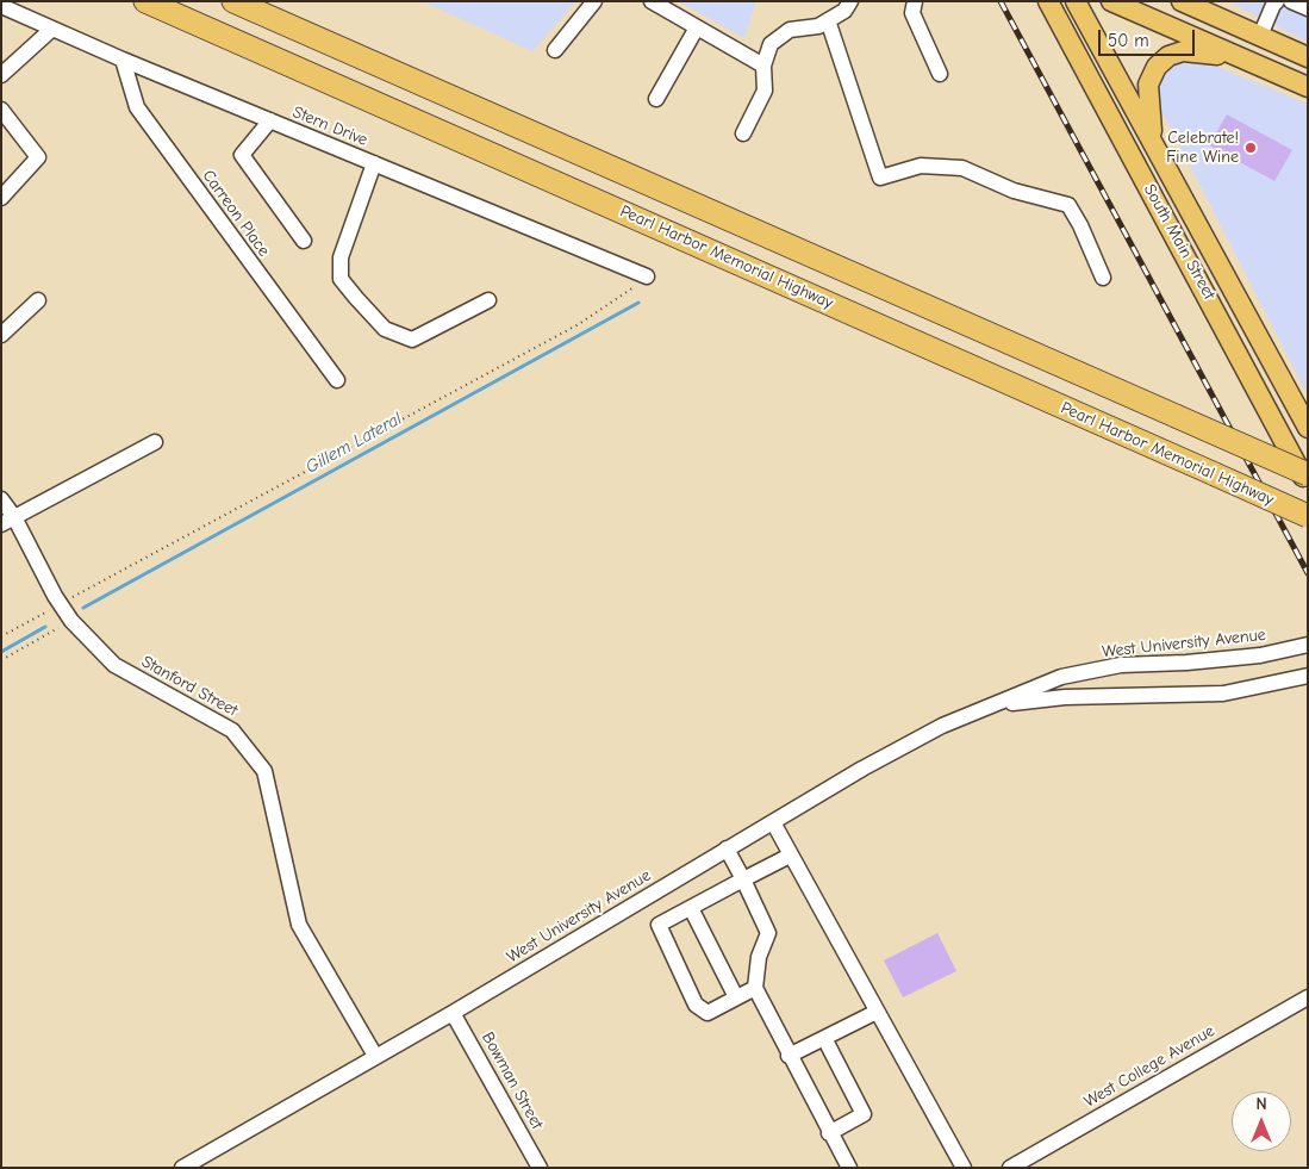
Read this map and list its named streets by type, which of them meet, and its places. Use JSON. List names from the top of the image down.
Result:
{
  "streets": {
    "highway": ["Pearl Harbor Memorial Highway"],
    "main road": ["South Main Street"],
    "street": [
      "Stern Drive",
      "Carreon Place",
      "West University Avenue",
      "Stanford Street",
      "West College Avenue",
      "Bowman Street"
    ]
  },
  "crossings": [
    ["Stern Drive", "Carreon Place"],
    ["West University Avenue", "Stanford Street"],
    ["West University Avenue", "Bowman Street"]
  ],
  "water": ["Gillem Lateral"],
  "places": ["Celebrate! Fine Wine"],
  "scale_bar": "50 m",
  "north": "top"
}
